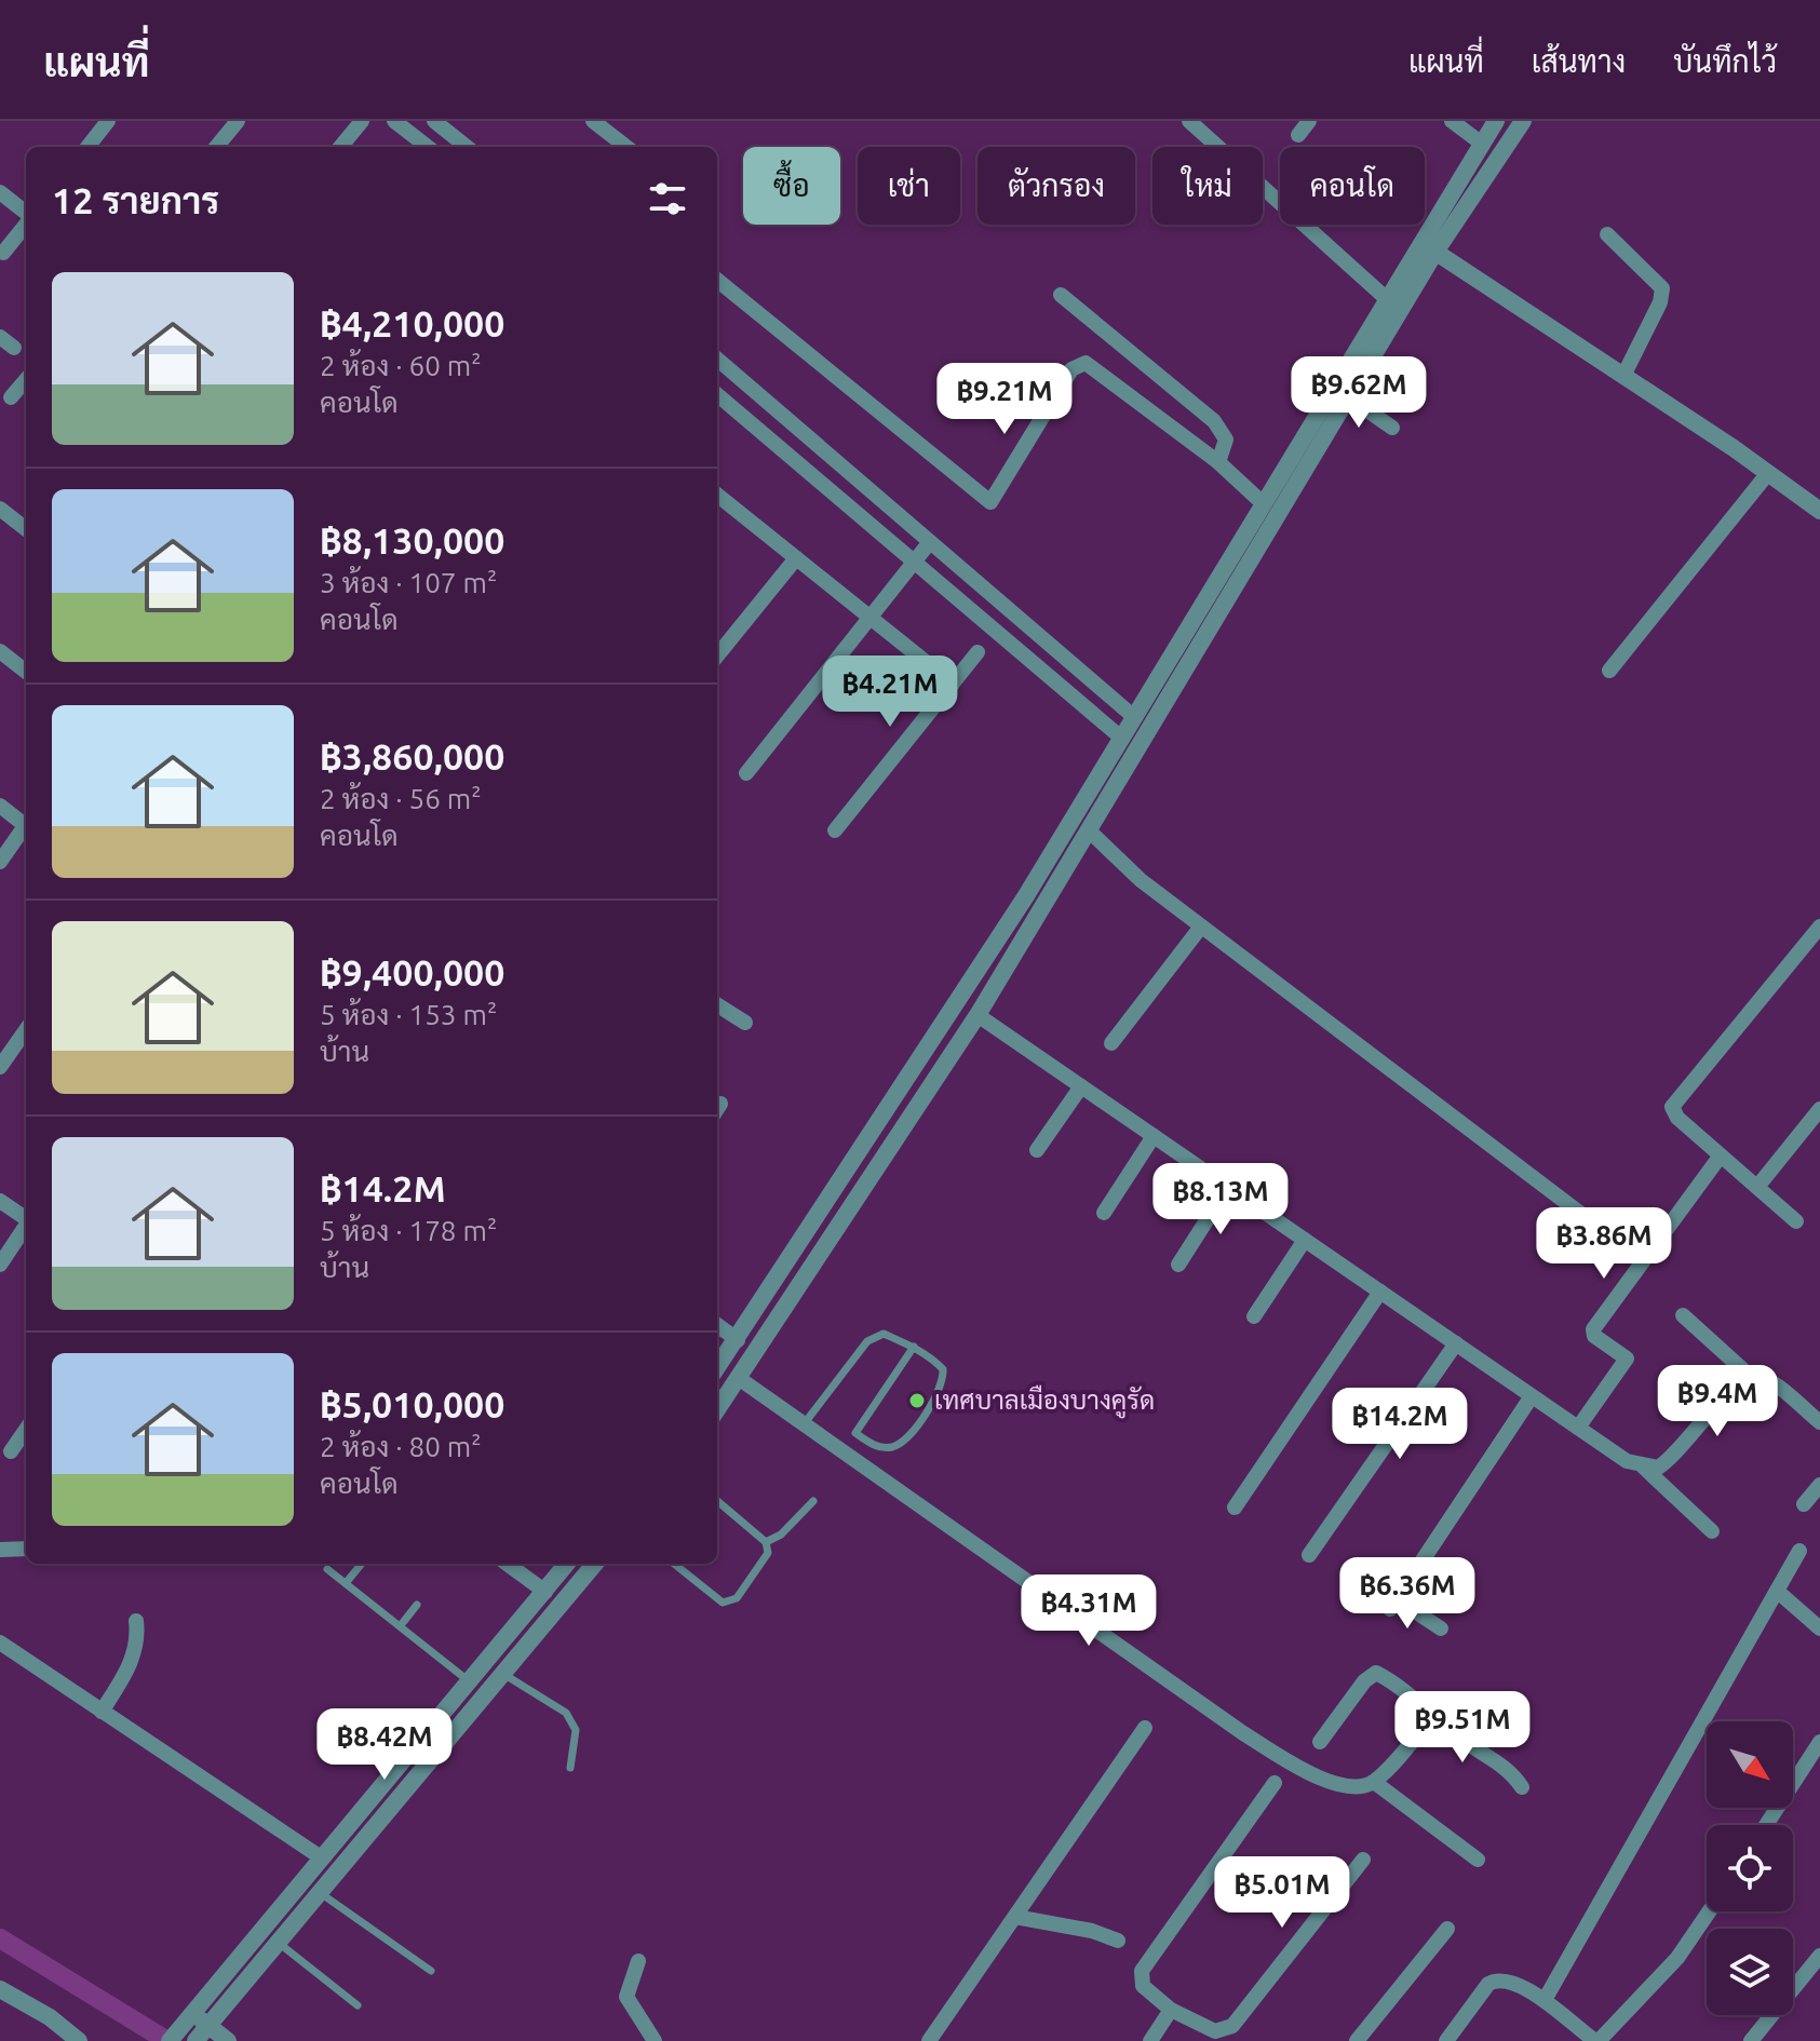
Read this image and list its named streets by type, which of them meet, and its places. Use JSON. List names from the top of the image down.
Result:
{
  "places": ["เทศบาลเมืองบางคูรัด"],
  "north": "bottom right",
  "page": {
    "header": "แผนที่",
    "nav": ["แผนที่", "เส้นทาง", "บันทึกไว้"],
    "chip": [
      "ซื้อ",
      "เช่า",
      "ตัวกรอง",
      "ใหม่",
      "คอนโด"
    ],
    "heading": "12 รายการ",
    "list": [
      {
        "name": "฿4,210,000",
        "note": "2 ห้อง · 60 m² · คอนโด"
      },
      {
        "name": "฿8,130,000",
        "note": "3 ห้อง · 107 m² · คอนโด"
      },
      {
        "name": "฿3,860,000",
        "note": "2 ห้อง · 56 m² · คอนโด"
      },
      {
        "name": "฿9,400,000",
        "note": "5 ห้อง · 153 m² · บ้าน"
      },
      {
        "name": "฿14.2M",
        "note": "5 ห้อง · 178 m² · บ้าน"
      },
      {
        "name": "฿5,010,000",
        "note": "2 ห้อง · 80 m² · คอนโด"
      }
    ],
    "price": [
      "฿9.62M",
      "฿9.21M",
      "฿4.21M",
      "฿8.13M",
      "฿3.86M",
      "฿9.4M",
      "฿14.2M",
      "฿6.36M",
      "฿4.31M",
      "฿9.51M",
      "฿8.42M",
      "฿5.01M"
    ]
  }
}
